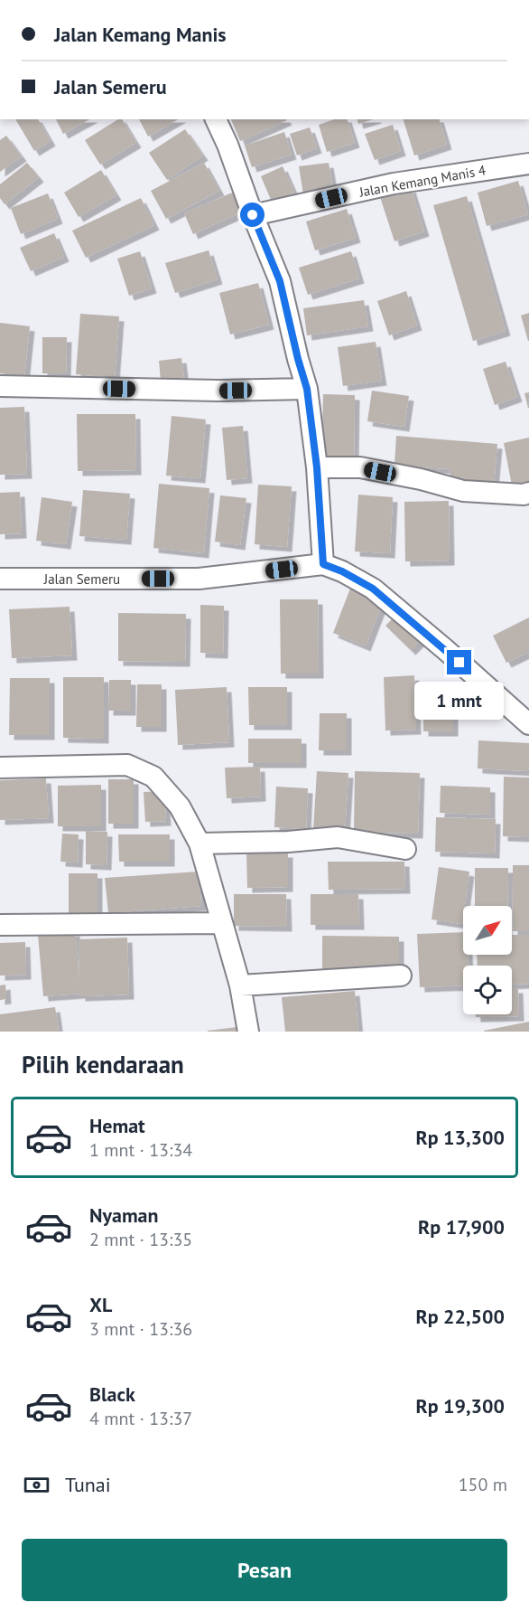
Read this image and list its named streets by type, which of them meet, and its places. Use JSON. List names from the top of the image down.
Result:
{
  "streets": {
    "street": ["Jalan Kemang Manis 4", "Jalan Semeru"]
  },
  "north": "top right",
  "page": {
    "banner": ["Jalan Kemang Manis", "Jalan Semeru"],
    "bubble": "1 mnt",
    "heading": "Pilih kendaraan",
    "list": [
      {
        "name": "Hemat",
        "note": "1 mnt · 13:34",
        "value": "Rp 13,300"
      },
      {
        "name": "Nyaman",
        "note": "2 mnt · 13:35",
        "value": "Rp 17,900"
      },
      {
        "name": "XL",
        "note": "3 mnt · 13:36",
        "value": "Rp 22,500"
      },
      {
        "name": "Black",
        "note": "4 mnt · 13:37",
        "value": "Rp 19,300"
      }
    ],
    "pay": ["Tunai", "150 m"],
    "buttons": "Pesan"
  }
}
